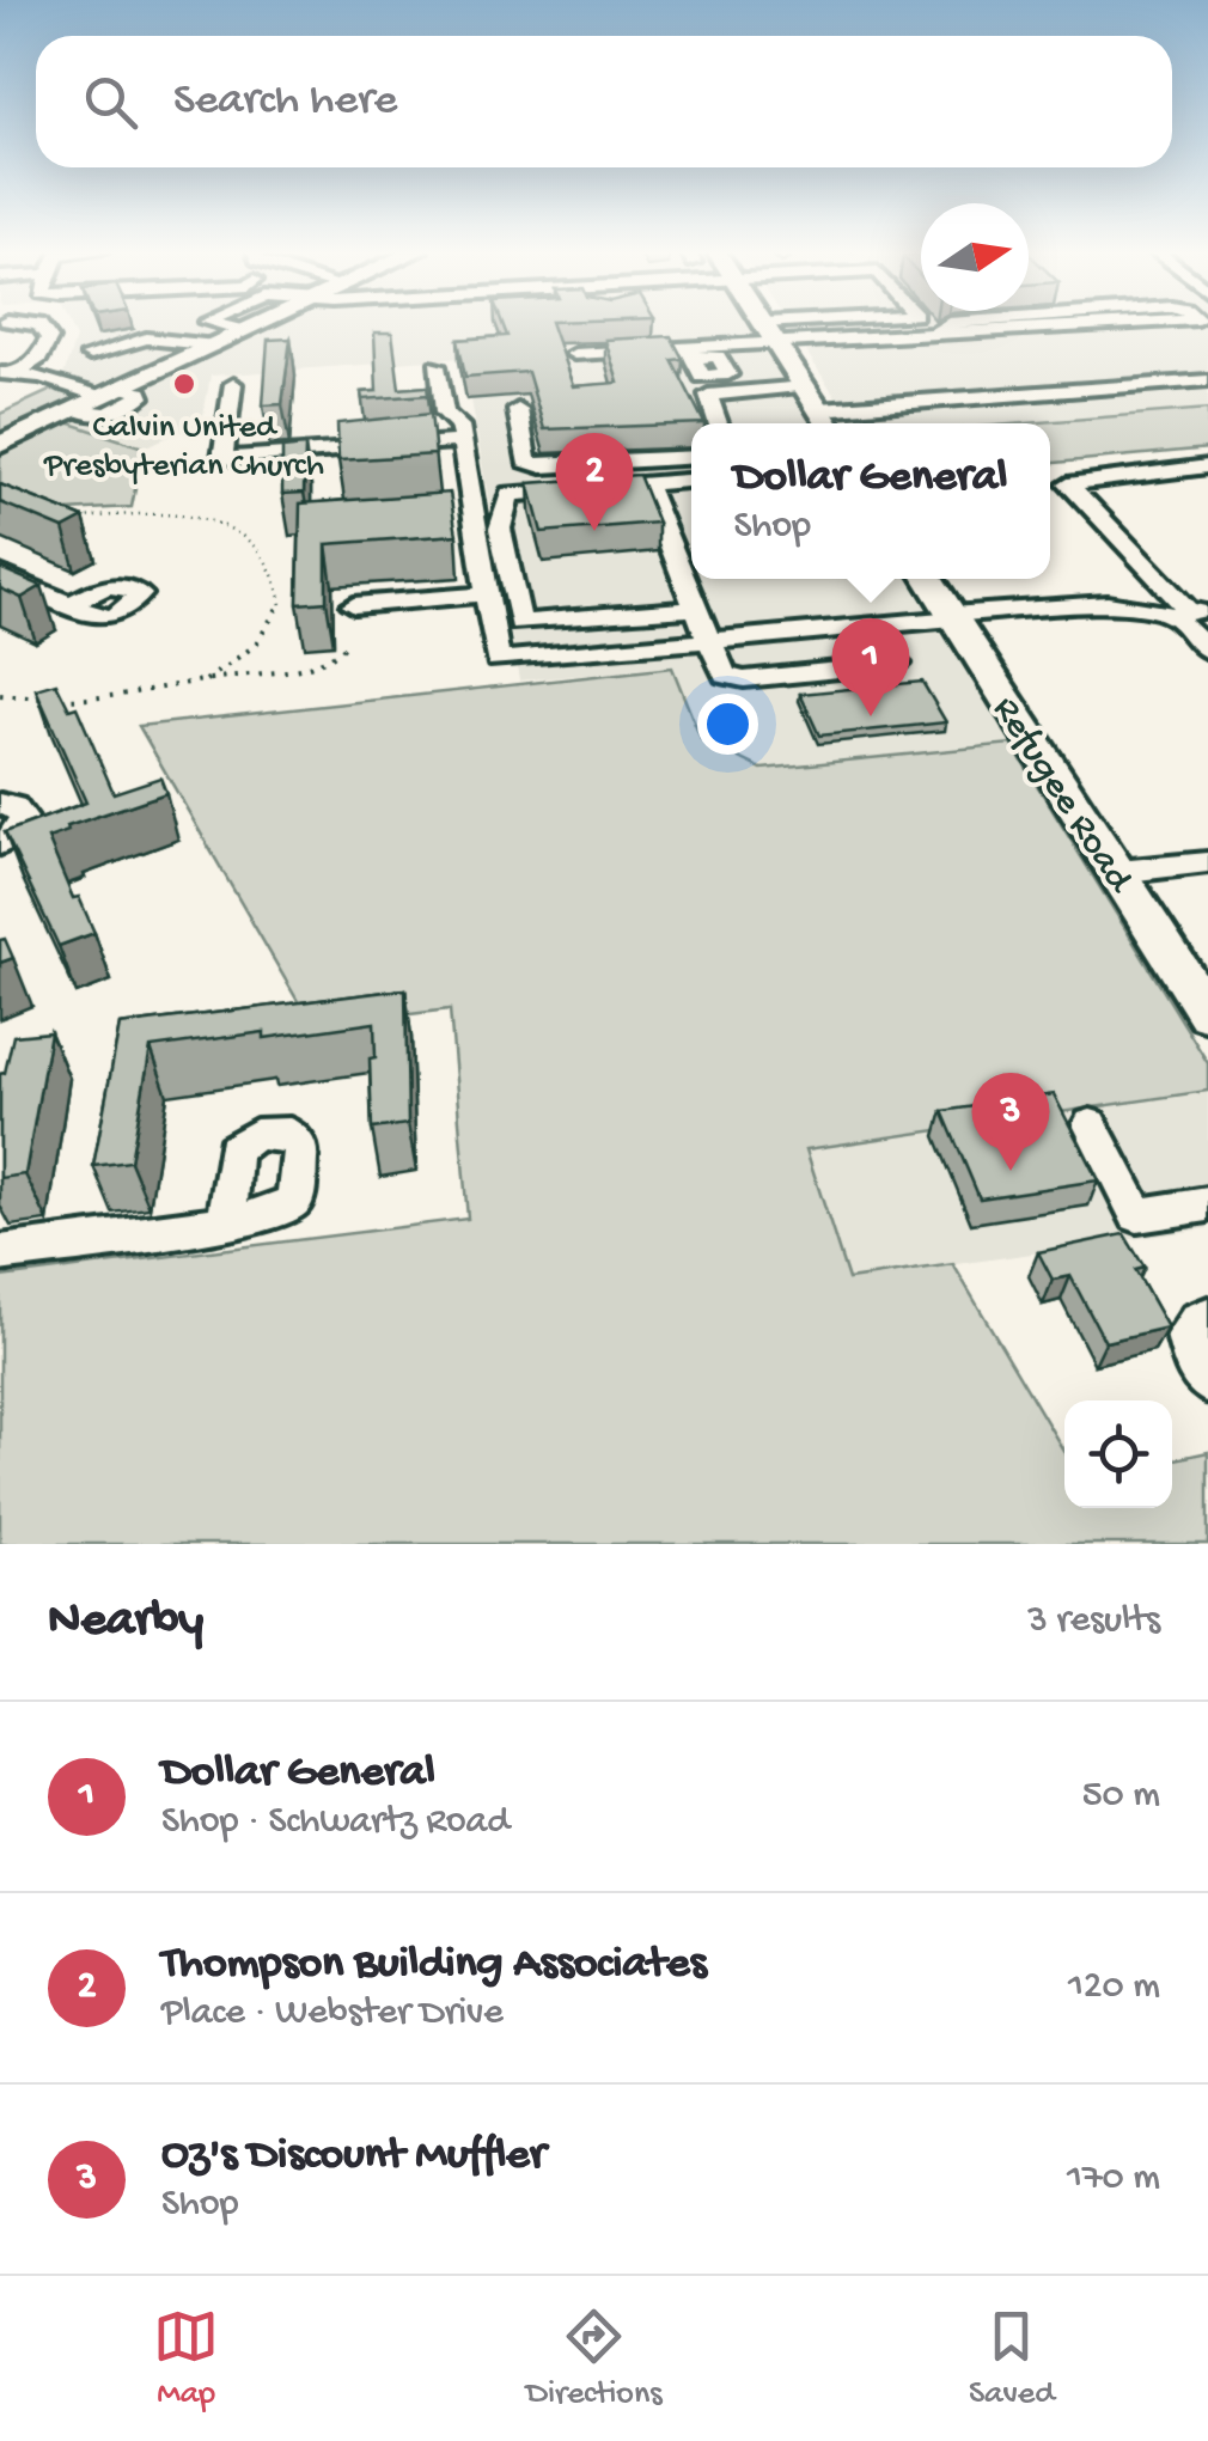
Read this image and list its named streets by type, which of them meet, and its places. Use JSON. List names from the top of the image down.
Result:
{
  "streets": {
    "main road": ["Refugee Road"]
  },
  "places": ["Calvin United Presbyterian Church"],
  "north": "right",
  "page": {
    "search": "Search here",
    "popup": ["Dollar General", "Shop"],
    "pins": ["2", "1", "3"],
    "heading": ["Nearby", "3 results"],
    "list": [
      {
        "mark": "1",
        "name": "Dollar General",
        "note": "Shop · Schwartz Road",
        "value": "50 m"
      },
      {
        "mark": "2",
        "name": "Thompson Building Associates",
        "note": "Place · Webster Drive",
        "value": "120 m"
      },
      {
        "mark": "3",
        "name": "Oz's Discount Muffler",
        "note": "Shop",
        "value": "170 m"
      }
    ],
    "nav": ["Map", "Directions", "Saved"]
  }
}
